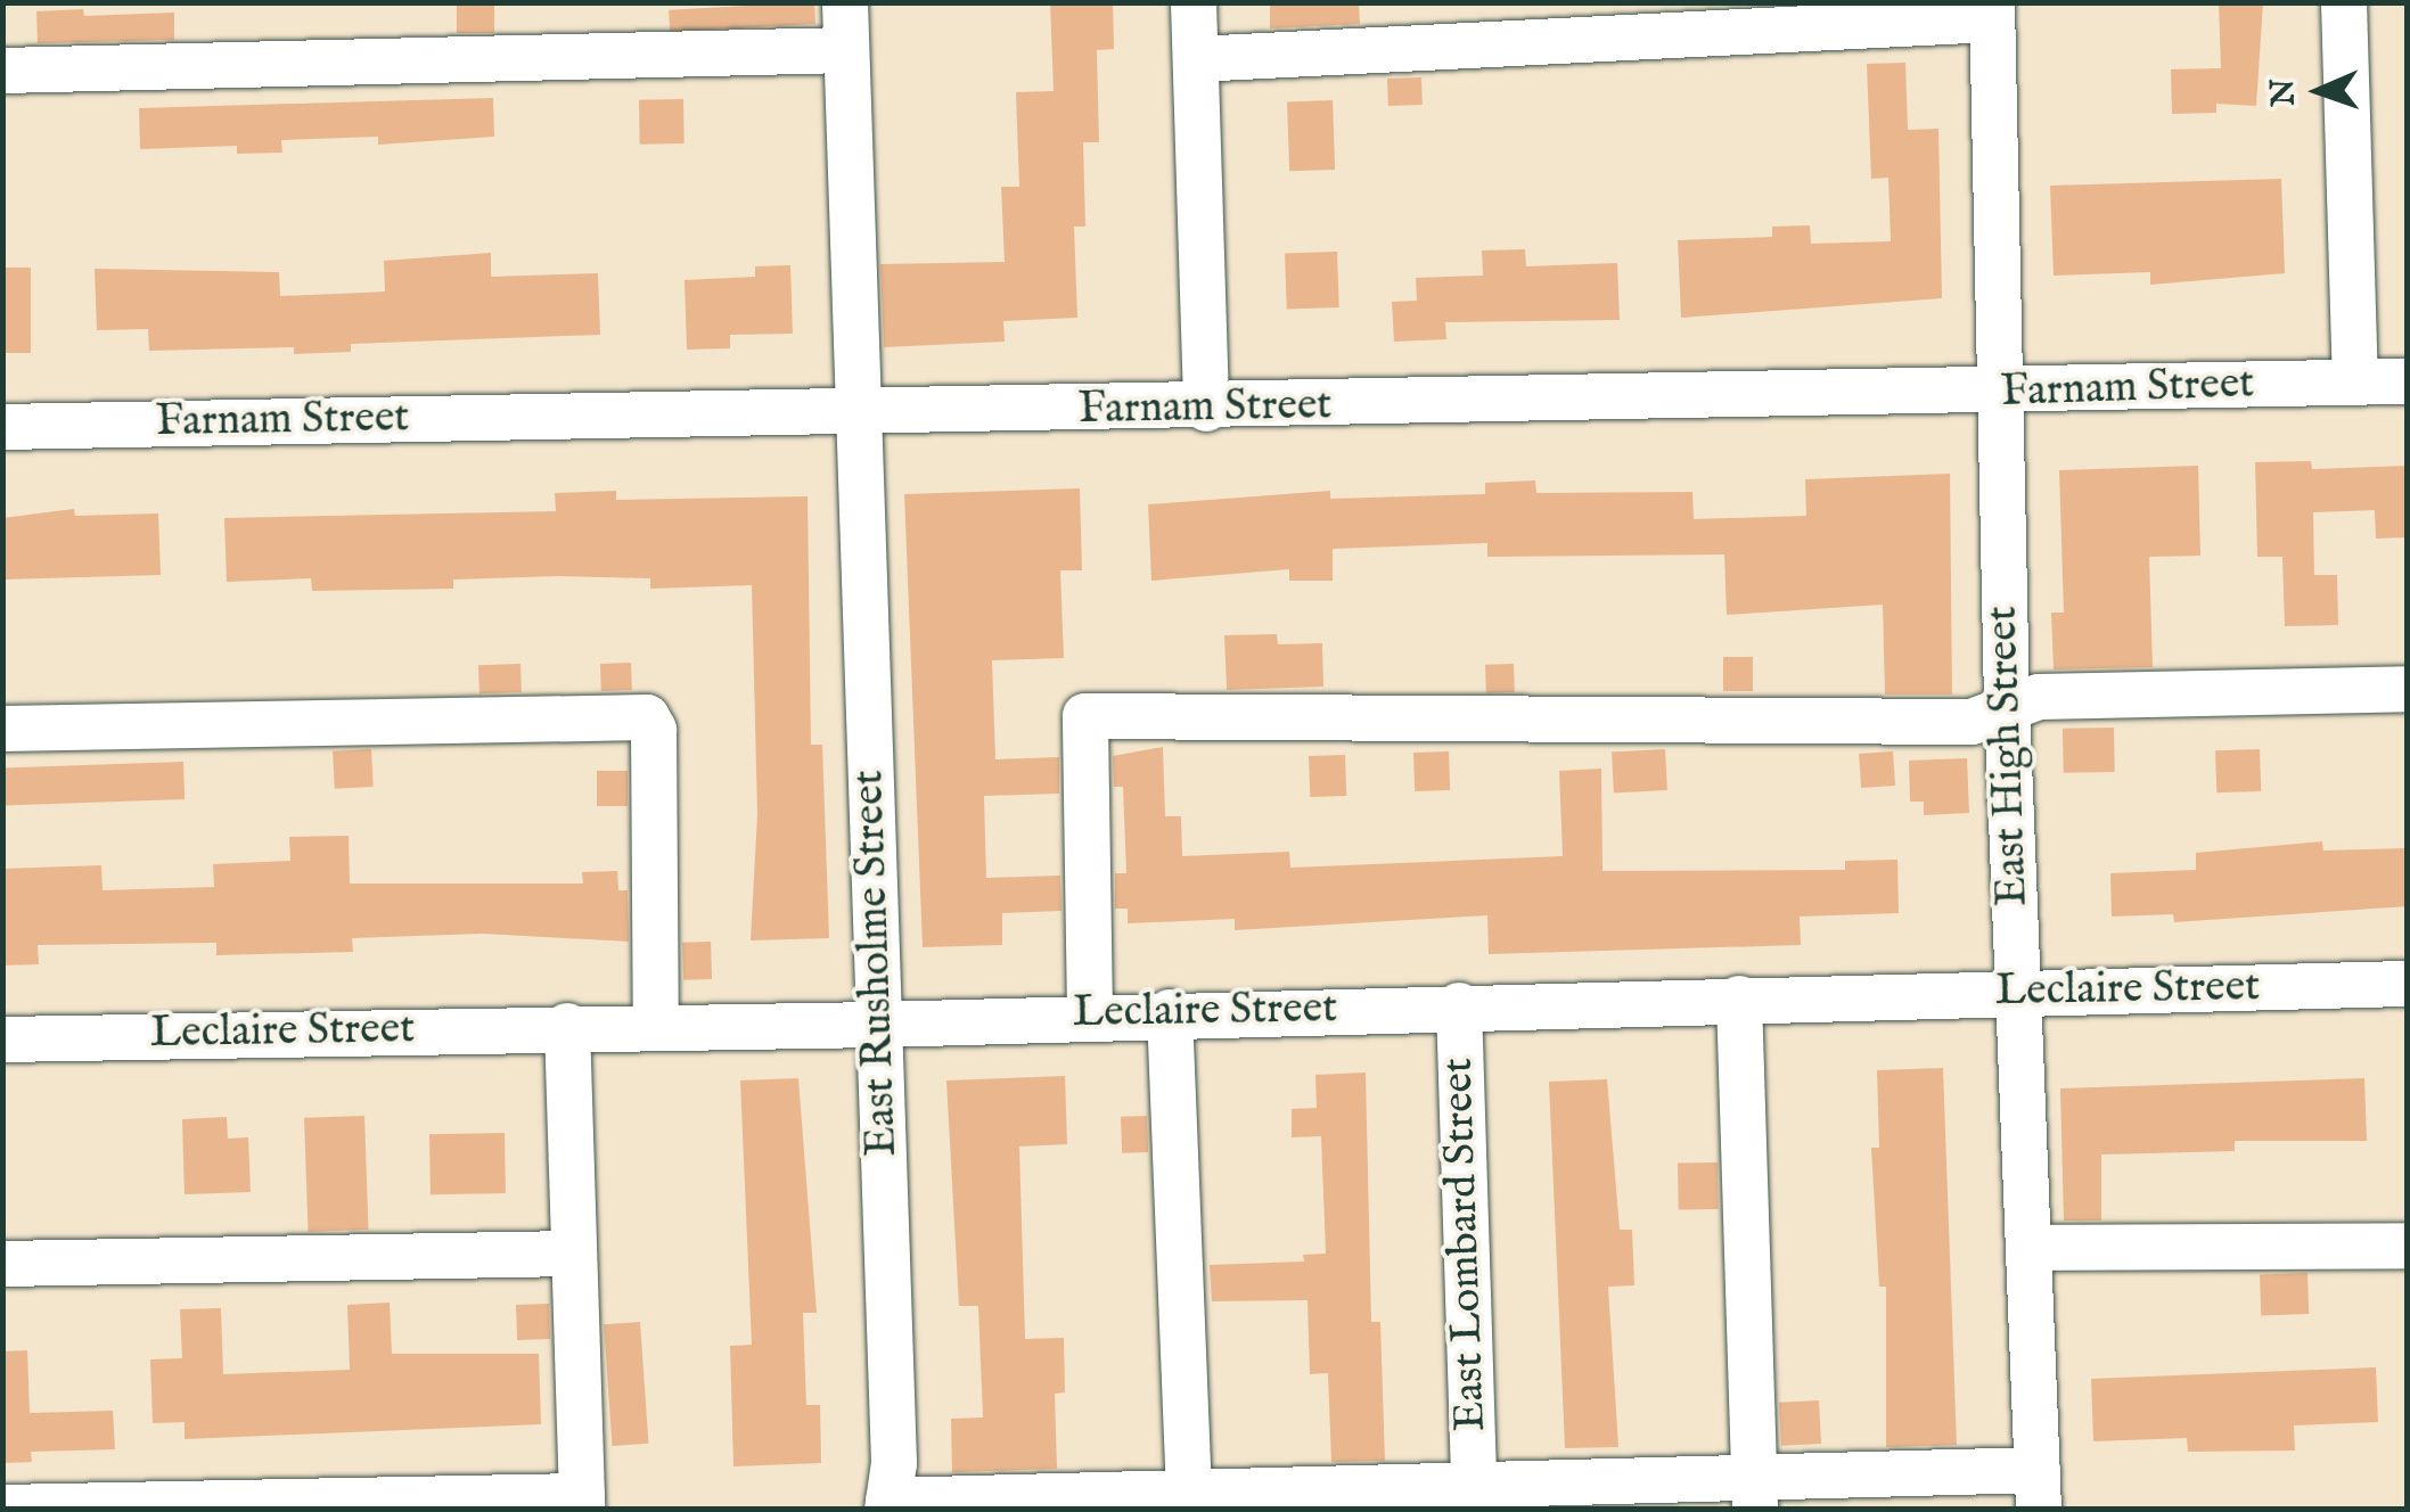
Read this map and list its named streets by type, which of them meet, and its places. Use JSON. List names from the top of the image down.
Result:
{
  "streets": {
    "street": [
      "Farnam Street",
      "East High Street",
      "East Rusholme Street",
      "Leclaire Street",
      "East Lombard Street"
    ]
  },
  "crossings": [
    ["Farnam Street", "East High Street"],
    ["Farnam Street", "East Rusholme Street"],
    ["East High Street", "Leclaire Street"],
    ["East Rusholme Street", "Leclaire Street"],
    ["Leclaire Street", "East Lombard Street"]
  ],
  "north": "left"
}
